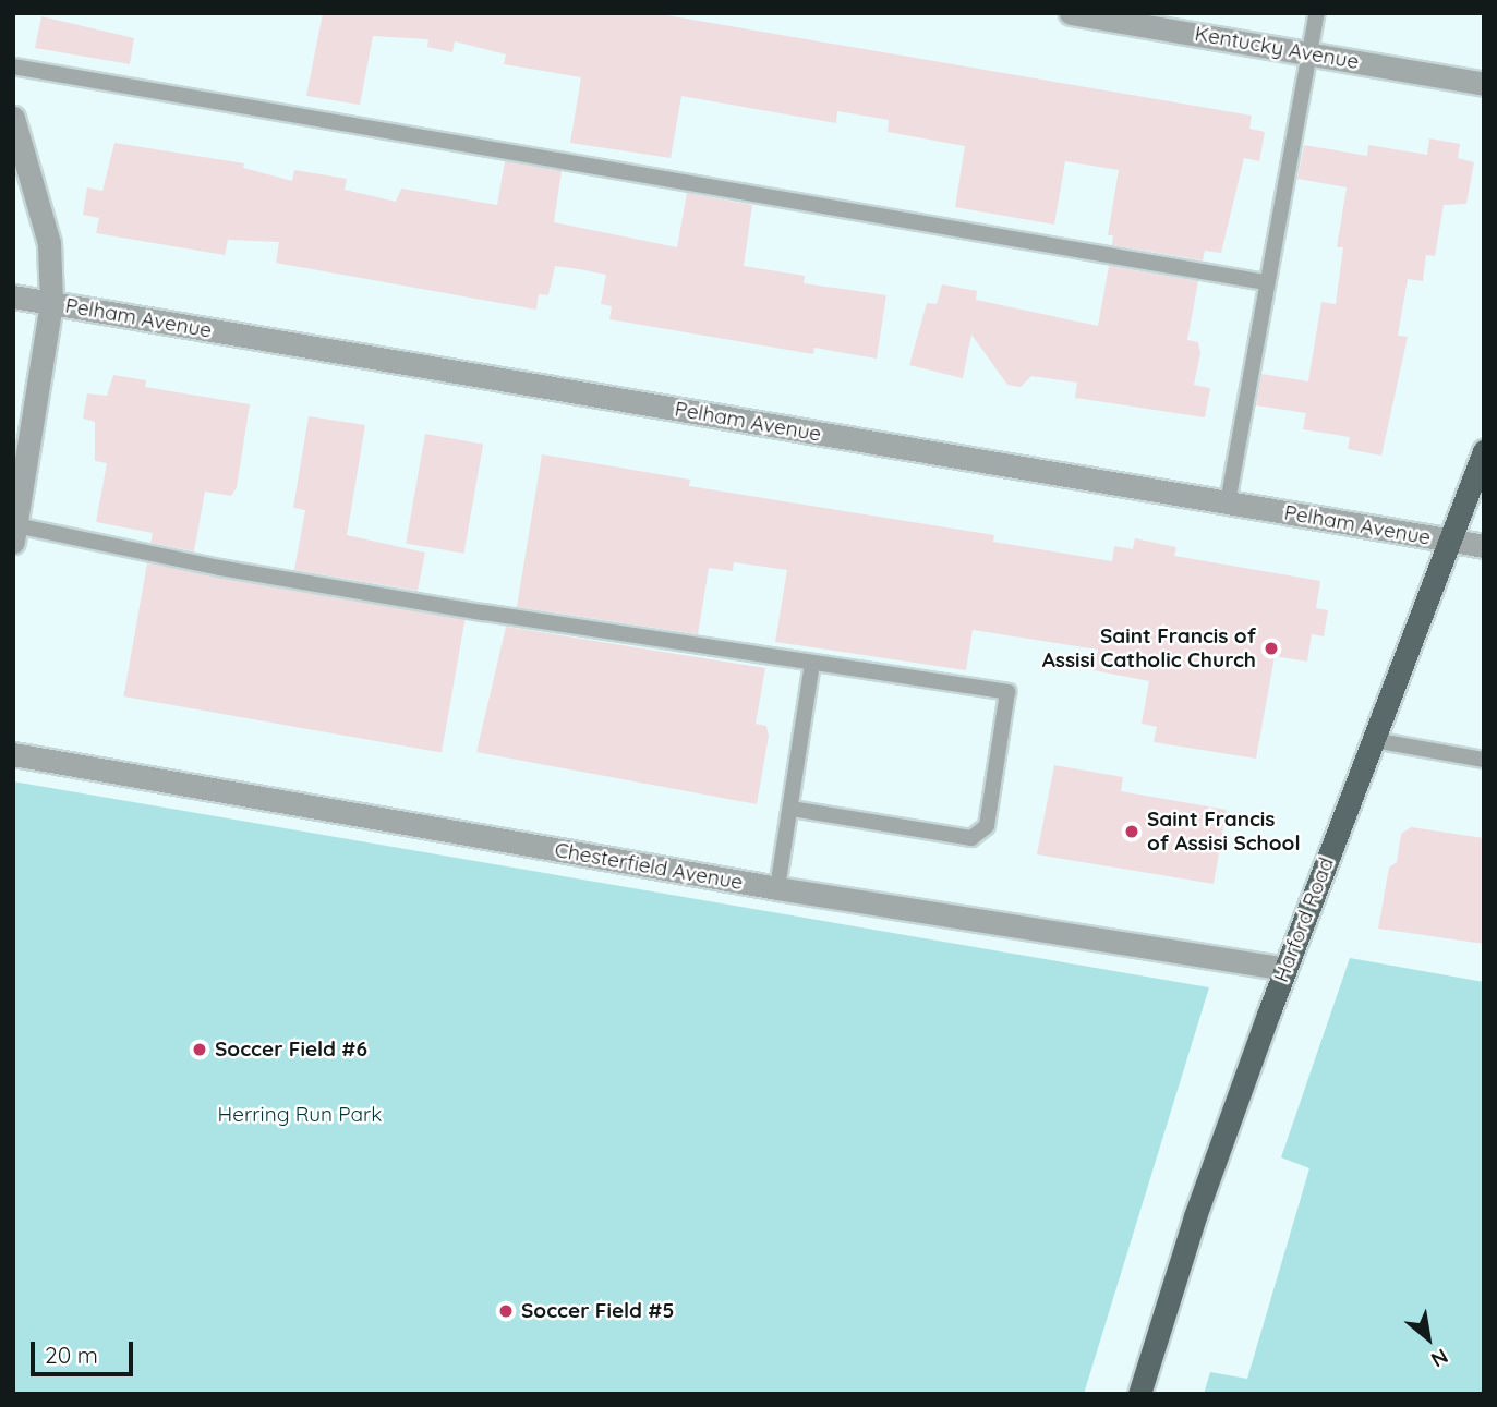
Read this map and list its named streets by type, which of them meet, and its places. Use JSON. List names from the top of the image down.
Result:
{
  "streets": {
    "main road": ["Harford Road"],
    "street": ["Kentucky Avenue", "Pelham Avenue", "Chesterfield Avenue"]
  },
  "crossings": [
    ["Pelham Avenue", "Harford Road"],
    ["Chesterfield Avenue", "Harford Road"]
  ],
  "parks": ["Herring Run Park"],
  "places": [
    "Saint Francis of Assisi Catholic Church",
    "Saint Francis of Assisi School",
    "Soccer Field #6",
    "Soccer Field #5"
  ],
  "scale_bar": "20 m",
  "north": "bottom right"
}
